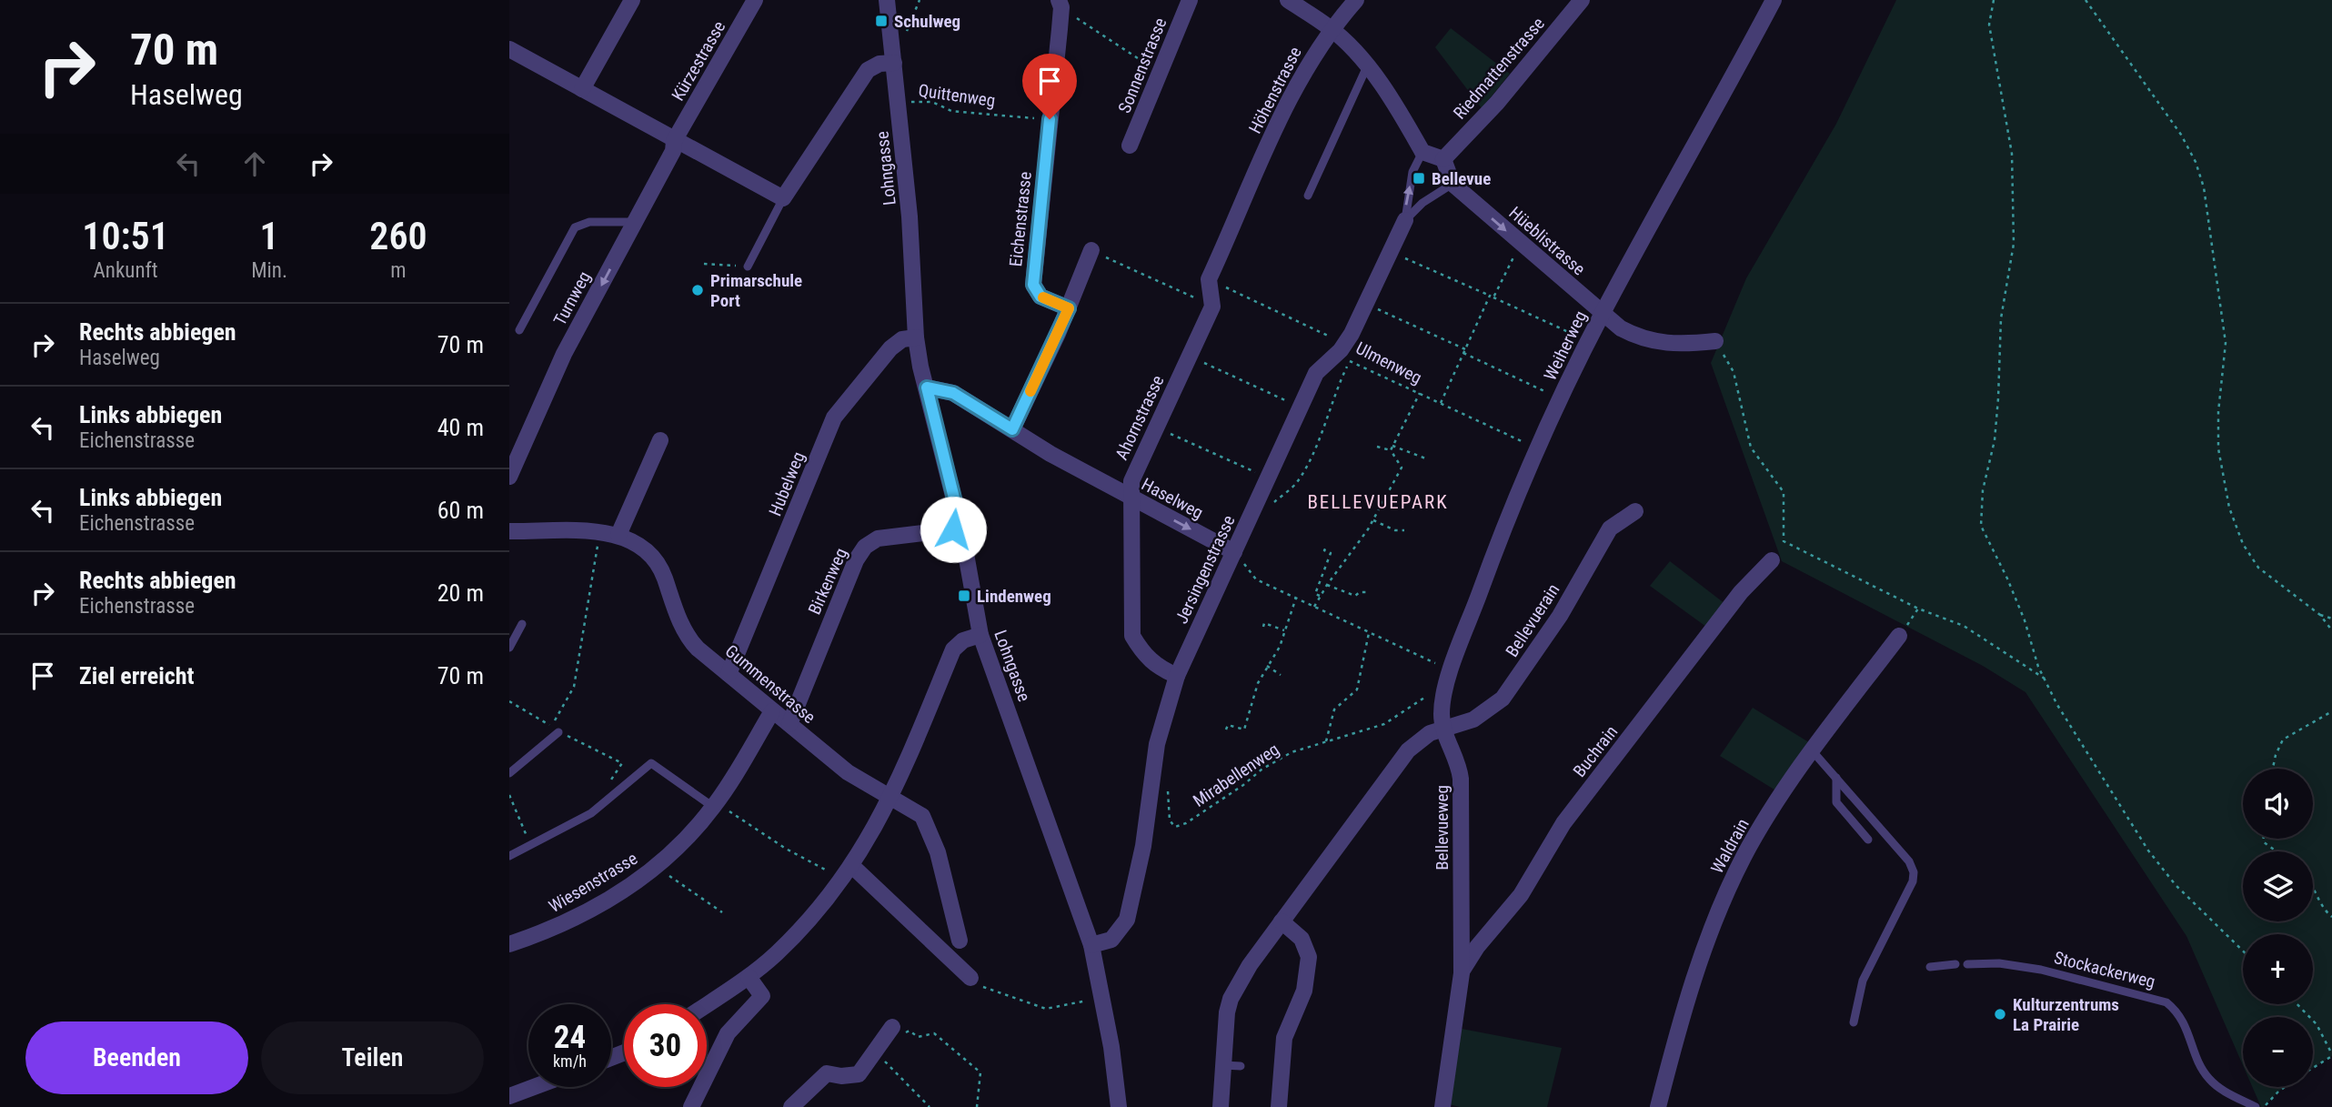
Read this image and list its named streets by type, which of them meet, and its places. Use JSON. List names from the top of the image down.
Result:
{
  "streets": {
    "street": [
      "Kürzestrasse",
      "Sonnenstrasse",
      "Riedmattenstrasse",
      "Höhenstrasse",
      "Lohngasse",
      "Eichenstrasse",
      "Hüeblistrasse",
      "Turnweg",
      "Weiherweg",
      "Ahornstrasse",
      "Hubelweg",
      "Haselweg",
      "Jersingenstrasse",
      "Birkenweg",
      "Bellevuerain",
      "Gummenstrasse",
      "Buchrain",
      "Bellevueweg",
      "Waldrain",
      "Wiesenstrasse"
    ],
    "lane": ["Stockackerweg"],
    "path": ["Quittenweg", "Ulmenweg", "Mirabellenweg"]
  },
  "crossings": [
    ["Kürzestrasse", "Turnweg"],
    ["Riedmattenstrasse", "Hüeblistrasse"],
    ["Höhenstrasse", "Ulmenweg"],
    ["Quittenweg", "Lohngasse"],
    ["Quittenweg", "Eichenstrasse"],
    ["Lohngasse", "Hubelweg"],
    ["Lohngasse", "Haselweg"],
    ["Lohngasse", "Jersingenstrasse"],
    ["Lohngasse", "Birkenweg"],
    ["Hüeblistrasse", "Weiherweg"],
    ["Weiherweg", "Bellevuerain"],
    ["Weiherweg", "Mirabellenweg"],
    ["Weiherweg", "Bellevueweg"],
    ["Ulmenweg", "Jersingenstrasse"],
    ["Ahornstrasse", "Haselweg"],
    ["Ahornstrasse", "Jersingenstrasse"],
    ["Hubelweg", "Gummenstrasse"],
    ["Haselweg", "Jersingenstrasse"],
    ["Birkenweg", "Gummenstrasse"],
    ["Bellevuerain", "Bellevueweg"],
    ["Gummenstrasse", "Wiesenstrasse"],
    ["Buchrain", "Bellevueweg"]
  ],
  "one_way": ["Hüeblistrasse"],
  "districts": ["BELLEVUEPARK"],
  "places": {
    "transit": ["Schulweg", "Bellevue", "Lindenweg"],
    "other": ["Primarschule Port", "Kulturzentrums La Prairie"]
  },
  "page": {
    "turn": ["70 m", "Haselweg"],
    "eta": [
      "10:51",
      "Ankunft",
      "1",
      "Min.",
      "260",
      "m"
    ],
    "list": [
      {
        "name": "Rechts abbiegen",
        "note": "Haselweg",
        "value": "70 m"
      },
      {
        "name": "Links abbiegen",
        "note": "Eichenstrasse",
        "value": "40 m"
      },
      {
        "name": "Links abbiegen",
        "note": "Eichenstrasse",
        "value": "60 m"
      },
      {
        "name": "Rechts abbiegen",
        "note": "Eichenstrasse",
        "value": "20 m"
      },
      {
        "name": "Ziel erreicht",
        "value": "70 m"
      }
    ],
    "map_buttons": ["+", "−"],
    "speed": "24 km/h",
    "limit": "30",
    "buttons": ["Beenden", "Teilen"]
  }
}
